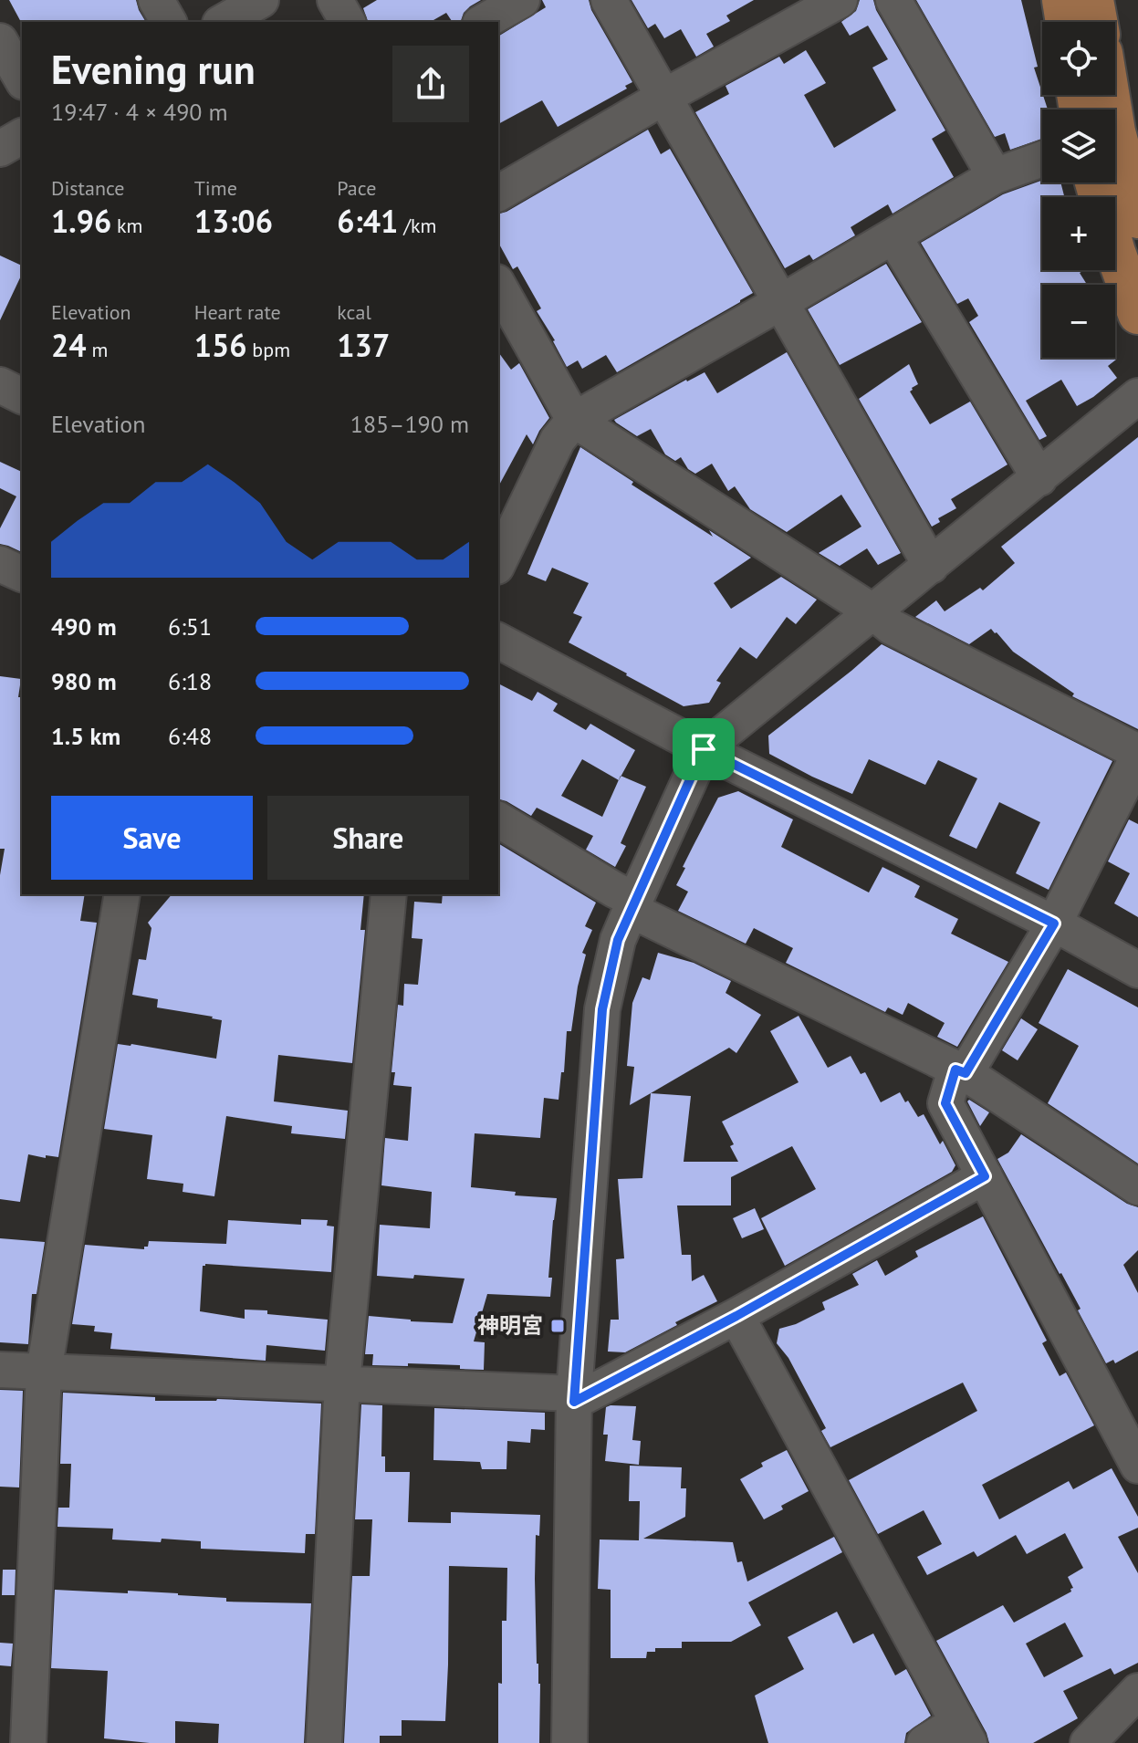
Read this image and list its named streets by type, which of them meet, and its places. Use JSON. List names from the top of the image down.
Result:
{
  "places": {
    "transit": ["神明宮"]
  },
  "page": {
    "map_buttons": ["+", "−"],
    "heading": ["Evening run", "19:47 · 4 × 490 m"],
    "stats": [
      ["Distance", "1.96 km"],
      ["Time", "13:06"],
      ["Pace", "6:41 /km"],
      ["Elevation", "24 m"],
      ["Heart rate", "156 bpm"],
      ["kcal", "137"]
    ],
    "chart": ["Elevation", "185–190 m"],
    "list": [
      {
        "name": "490 m",
        "note": "6:51"
      },
      {
        "name": "980 m",
        "note": "6:18"
      },
      {
        "name": "1.5 km",
        "note": "6:48"
      }
    ],
    "buttons": ["Save", "Share"]
  }
}
